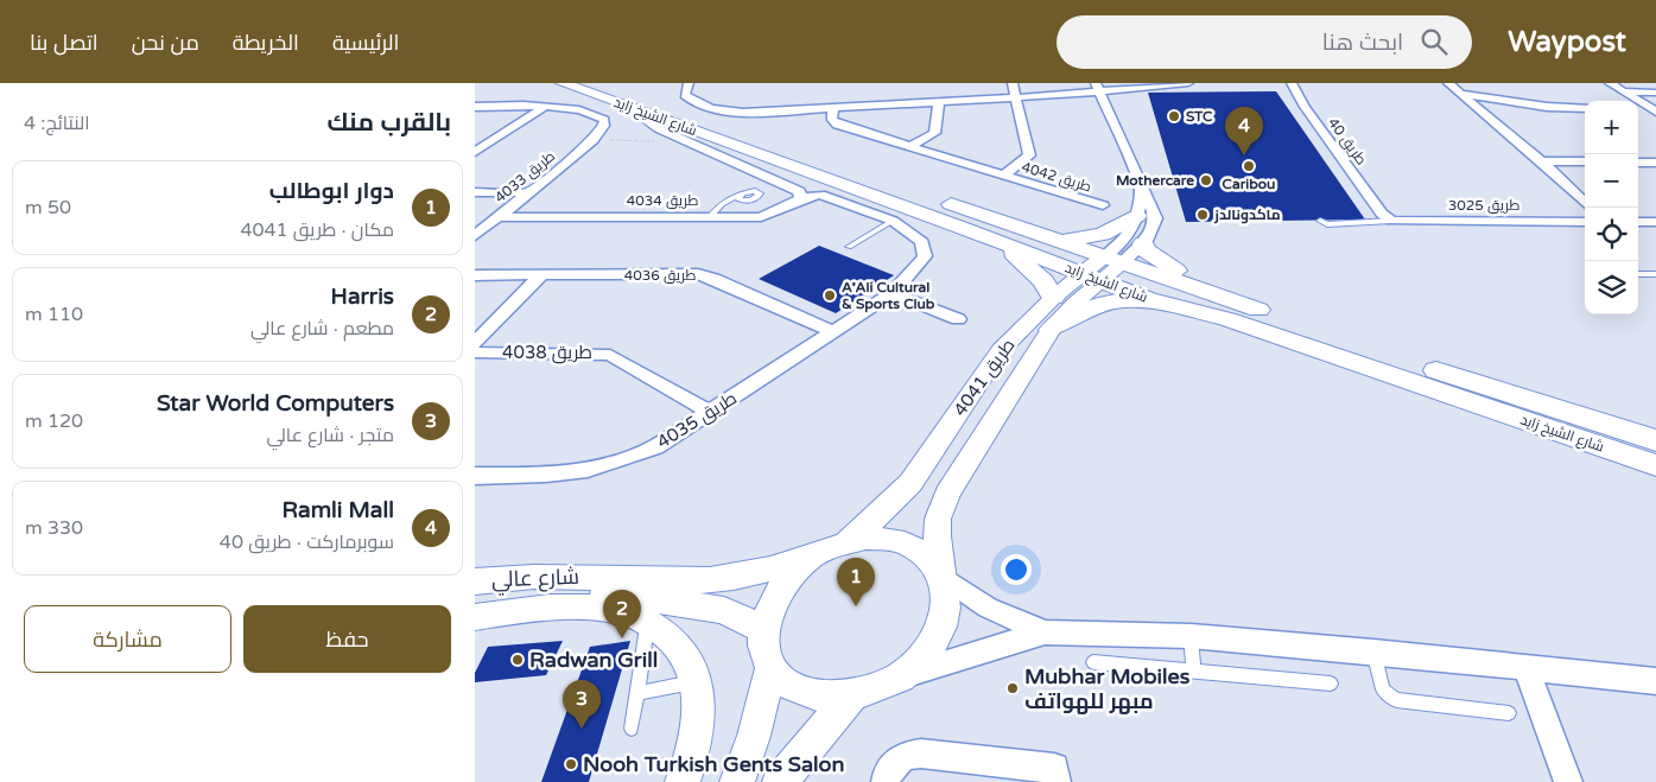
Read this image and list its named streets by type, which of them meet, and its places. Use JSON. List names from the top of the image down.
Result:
{
  "streets": {
    "main road": ["شارع الشيخ زايد"],
    "street": [
      "طريق 40",
      "طريق 4033",
      "طريق 4042",
      "طريق 4034",
      "طريق 3025",
      "طريق 4036",
      "طريق 4038",
      "طريق 4041",
      "طريق 4035",
      "شارع عالي"
    ]
  },
  "crossings": [
    ["شارع الشيخ زايد", "طريق 4041"],
    ["طريق 40", "طريق 3025"],
    ["طريق 4033", "طريق 4034"],
    ["طريق 4034", "طريق 4035"],
    ["طريق 4036", "طريق 4038"],
    ["طريق 4036", "طريق 4035"],
    ["طريق 4038", "طريق 4035"],
    ["طريق 4041", "شارع عالي"]
  ],
  "places": [
    "STC",
    "Caribou",
    "Mothercare",
    "ماكدونالدز",
    "A'Ali Cultural & Sports Club",
    "Radwan Grill",
    "Mubhar Mobiles مبهر للهواتف",
    "Nooh Turkish Gents Salon"
  ],
  "page": {
    "header": "Waypost",
    "search": "ابحث هنا",
    "nav": [
      "الرئيسية",
      "الخريطة",
      "من نحن",
      "اتصل بنا"
    ],
    "heading": ["بالقرب منك", "النتائج: 4"],
    "map_buttons": ["+", "−"],
    "pins": [
      "4",
      "1",
      "2",
      "3"
    ],
    "list": [
      {
        "mark": "1",
        "name": "دوار ابوطالب",
        "note": "مكان · طريق 4041",
        "value": "50 m"
      },
      {
        "mark": "2",
        "name": "Harris",
        "note": "مطعم · شارع عالي",
        "value": "110 m"
      },
      {
        "mark": "3",
        "name": "Star World Computers",
        "note": "متجر · شارع عالي",
        "value": "120 m"
      },
      {
        "mark": "4",
        "name": "Ramli Mall",
        "note": "سوبرماركت · طريق 40",
        "value": "330 m"
      }
    ],
    "buttons": ["حفظ", "مشاركة"]
  }
}
